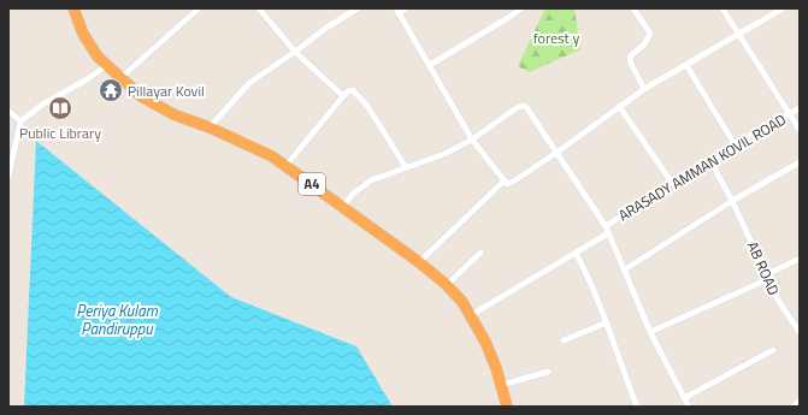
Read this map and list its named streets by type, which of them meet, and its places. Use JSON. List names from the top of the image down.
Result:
{
  "streets": {
    "highway": ["A4"],
    "street": ["ARASADY AMMAN KOVIL ROAD", "AB ROAD"]
  },
  "crossings": [
    ["ARASADY AMMAN KOVIL ROAD", "A4"],
    ["ARASADY AMMAN KOVIL ROAD", "AB ROAD"]
  ],
  "water": ["Periya Kulam Pandiruppu"],
  "parks": ["forest y"],
  "places": {
    "temple": ["Pillayar Kovil"],
    "library": ["Public Library"]
  }
}
